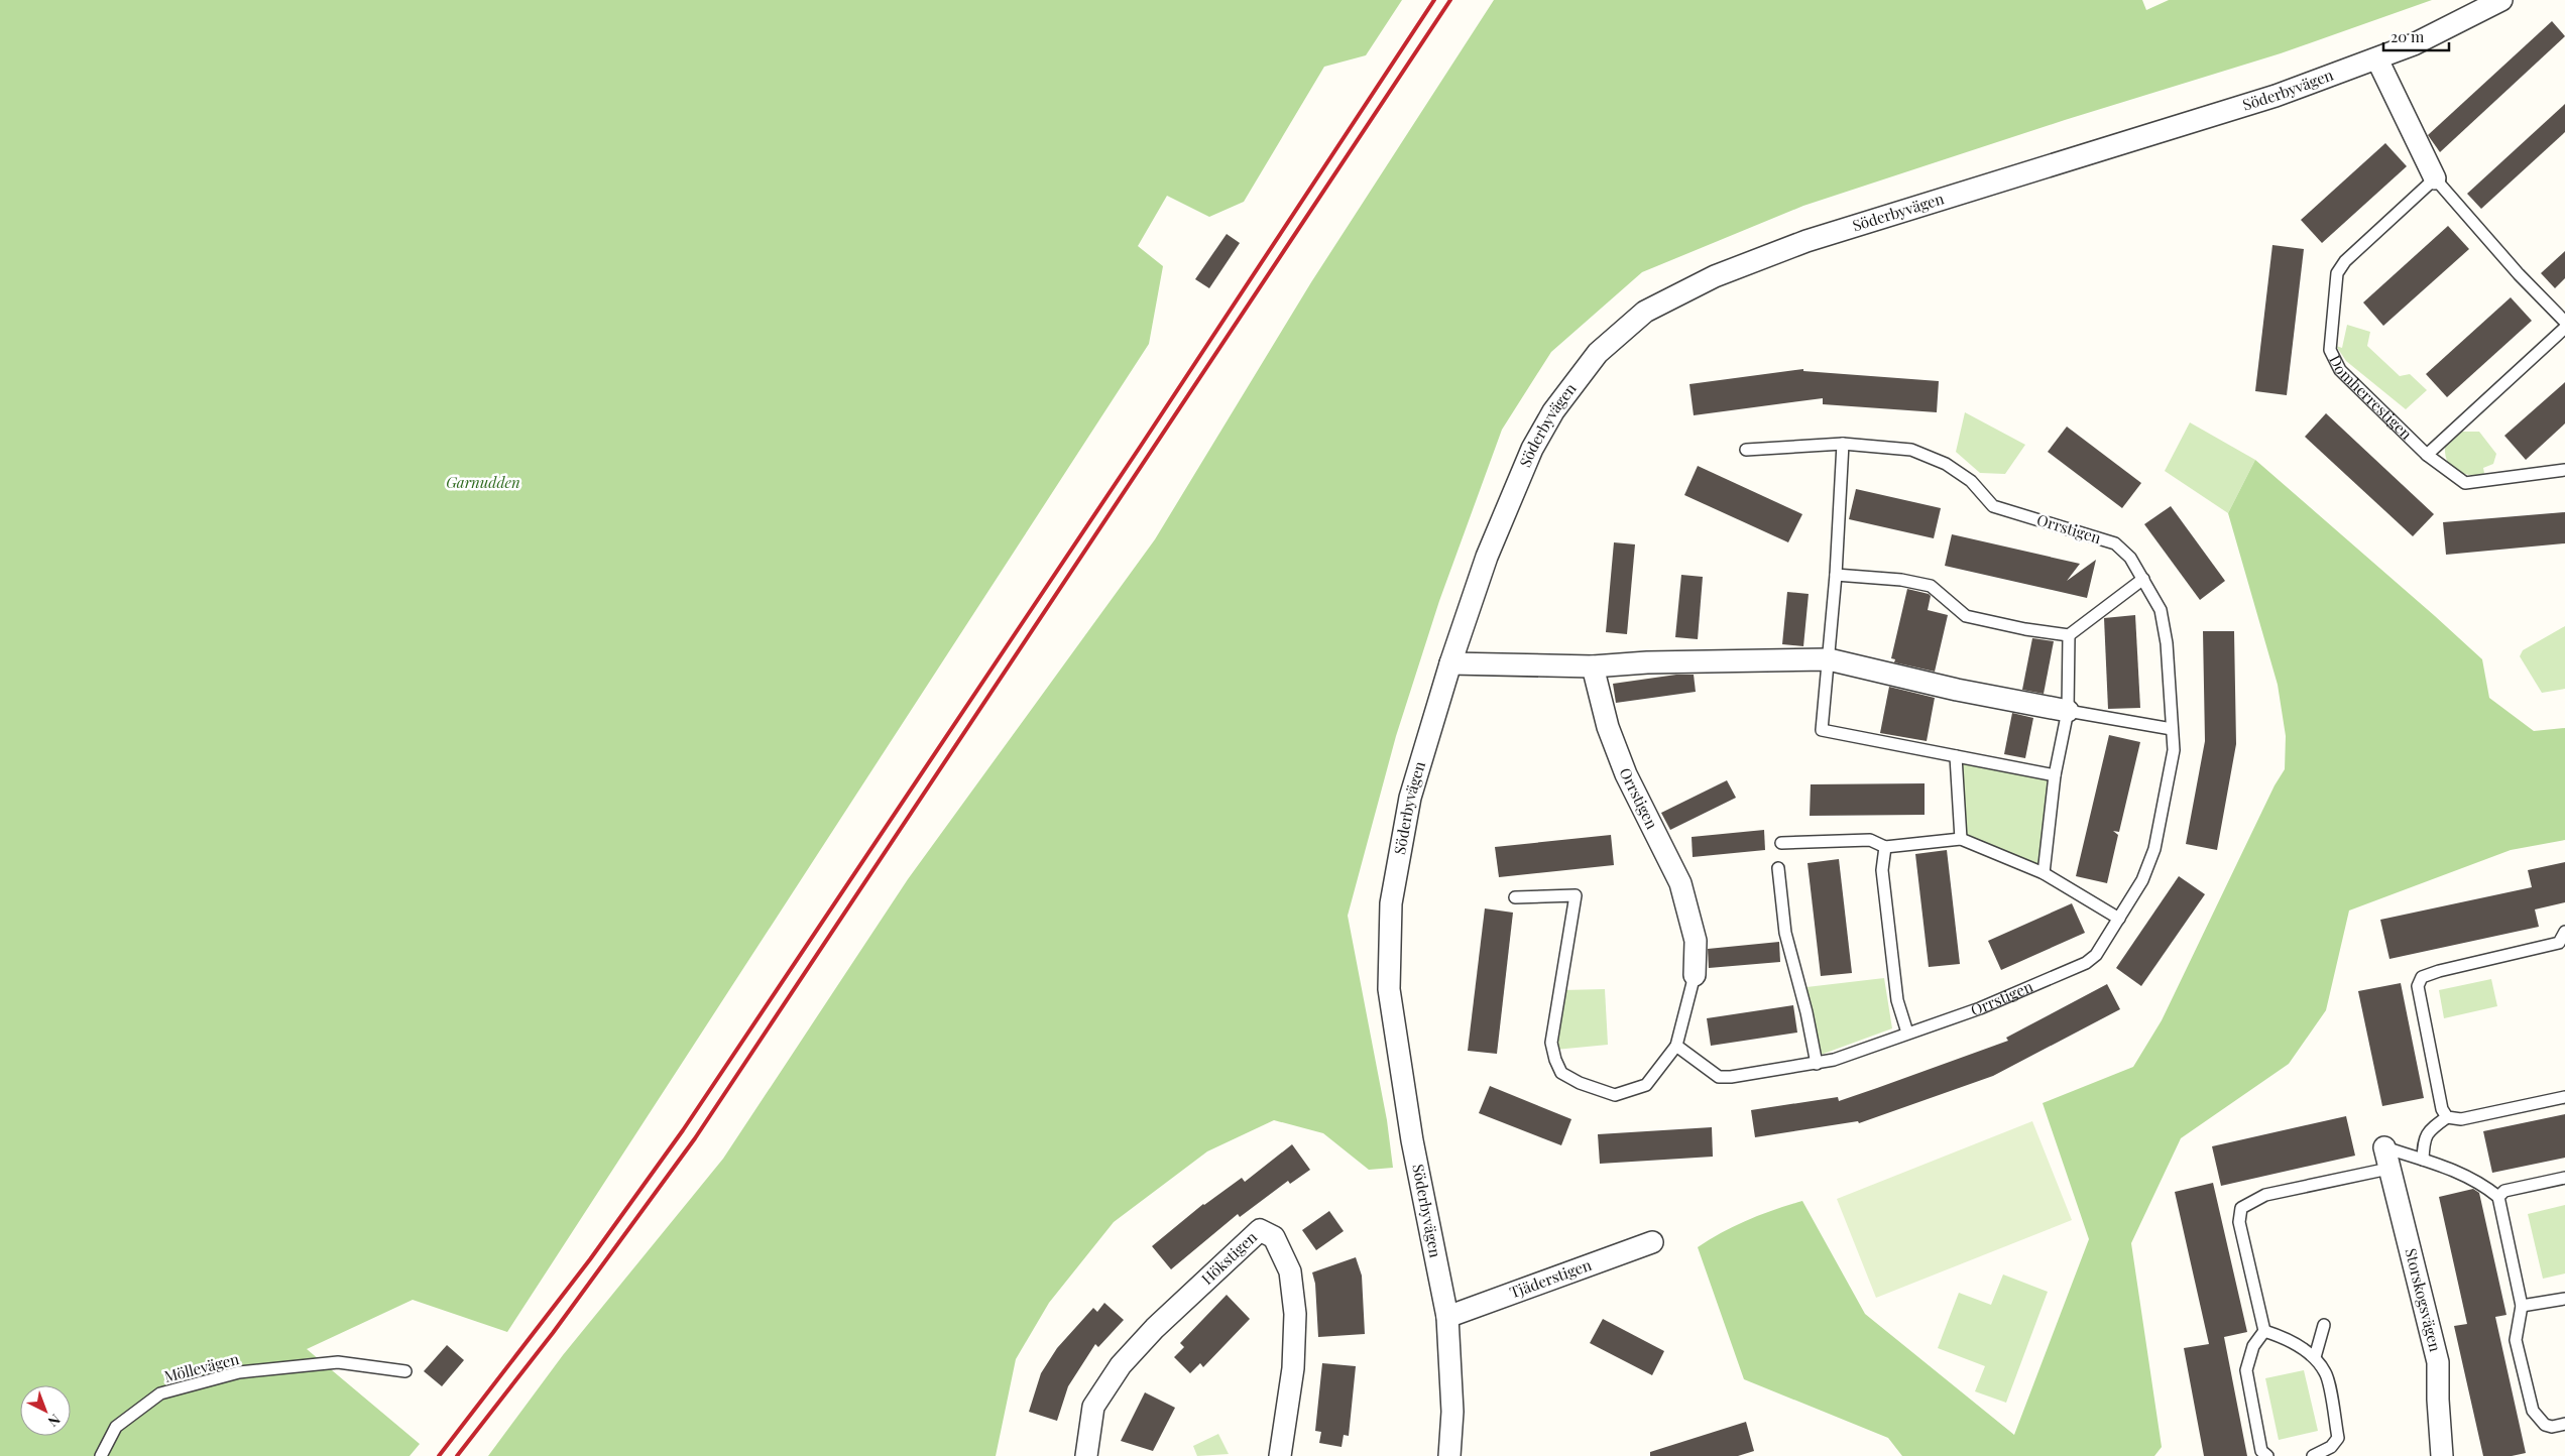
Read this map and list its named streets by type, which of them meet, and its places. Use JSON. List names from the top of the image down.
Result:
{
  "streets": {
    "street": [
      "Söderbyvägen",
      "Orrstigen",
      "Hökstigen",
      "Tjäderstigen",
      "Storskogsvägen"
    ],
    "lane": ["Domherrestigen", "Möllevägen"]
  },
  "crossings": [
    ["Söderbyvägen", "Tjäderstigen"]
  ],
  "parks": ["Garnudden"],
  "scale_bar": "20 m",
  "north": "bottom right"
}
